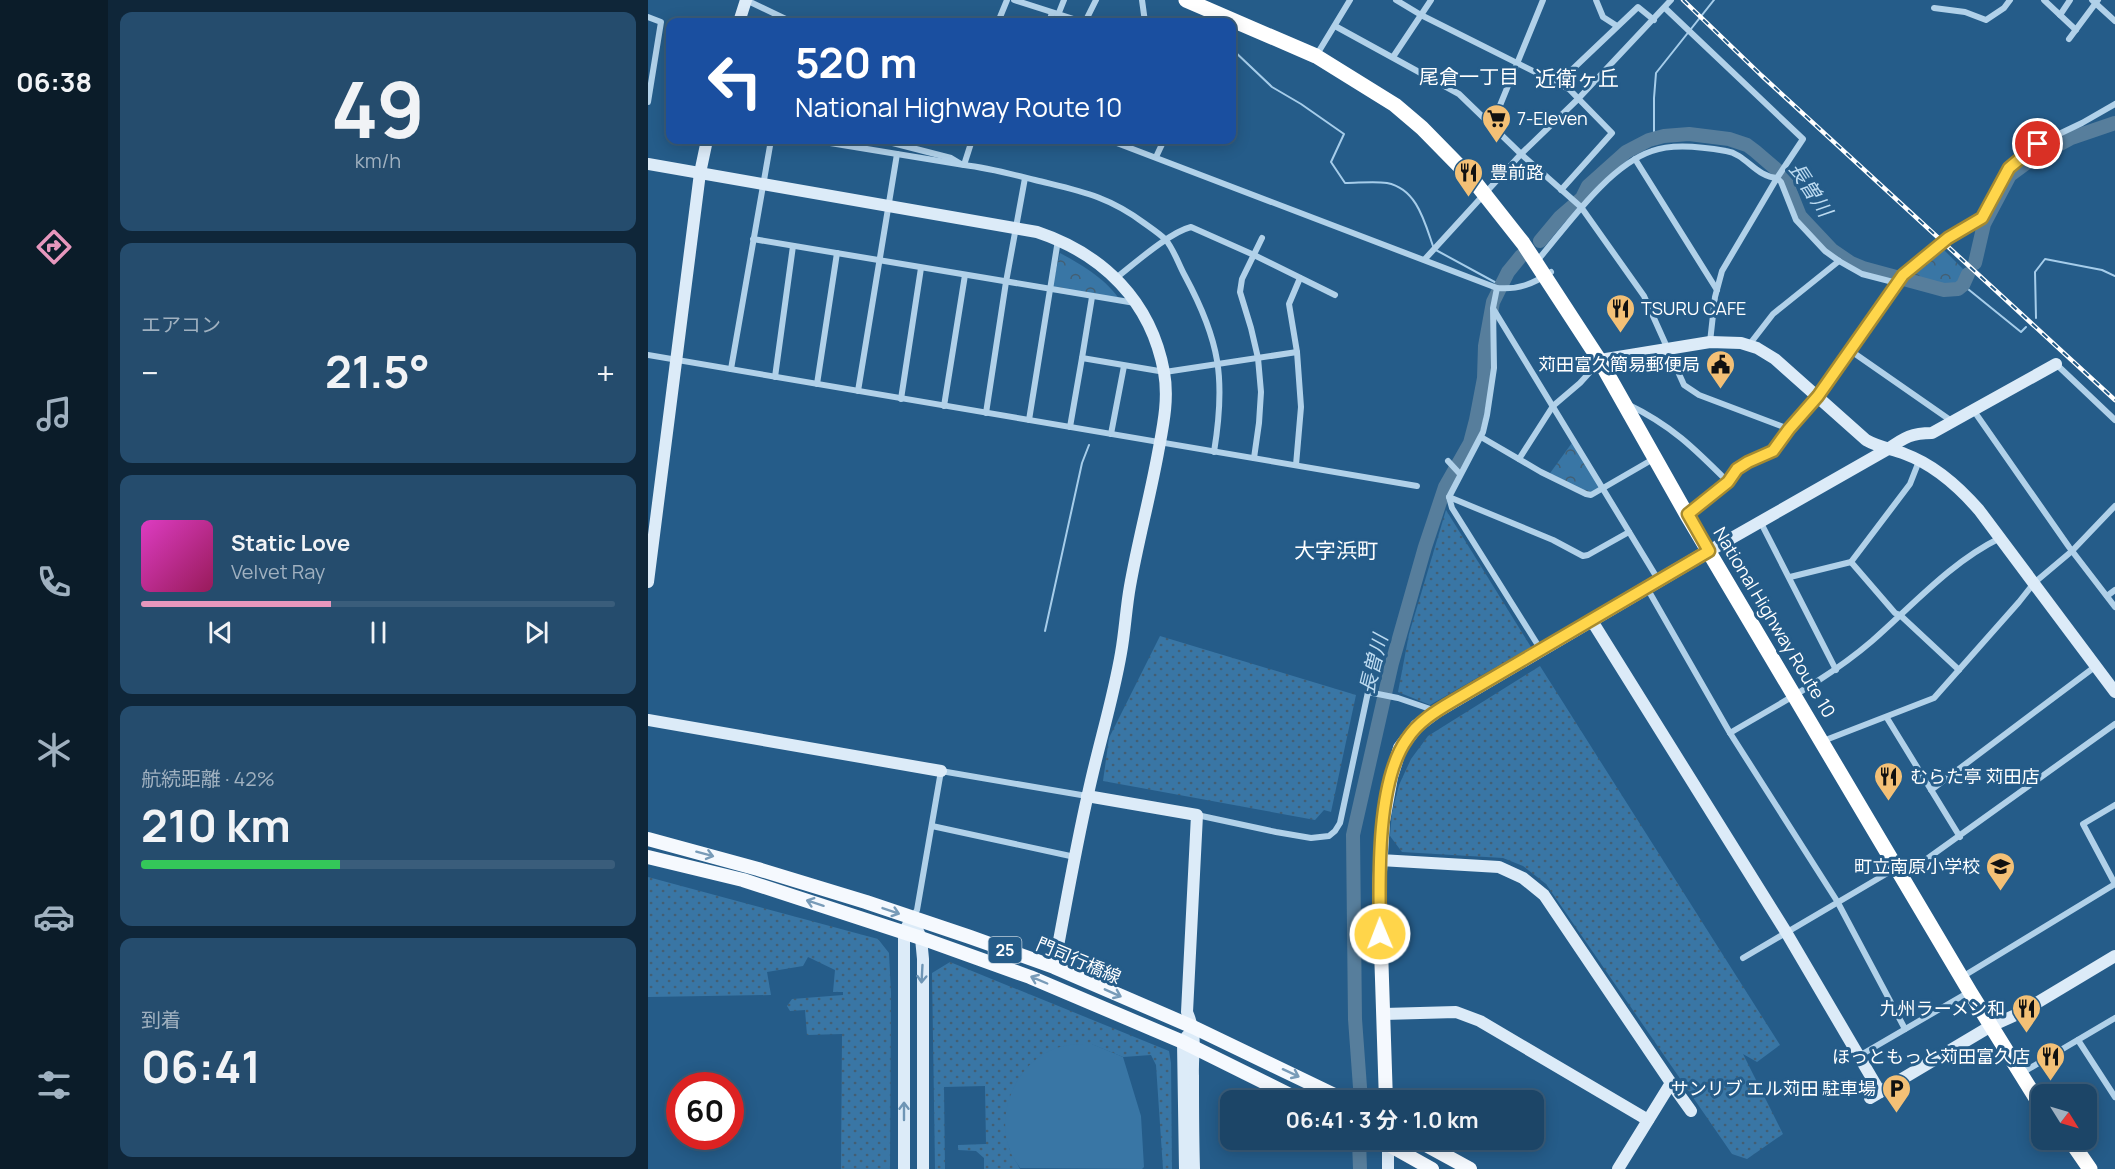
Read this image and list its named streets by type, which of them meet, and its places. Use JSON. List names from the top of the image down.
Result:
{
  "streets": {
    "highway": ["National Highway Route 10"],
    "main road": ["25", "門司行橋線"]
  },
  "districts": ["尾倉一丁目", "近衛ヶ丘", "大字浜町"],
  "water": ["長曽川"],
  "places": {
    "supermarket": ["7-Eleven"],
    "restaurant": [
      "豊前路",
      "TSURU CAFE",
      "むらた亭 苅田店",
      "九州ラーメン和",
      "ほっともっと苅田富久店"
    ],
    "public building": ["苅田富久簡易郵便局"],
    "school or university": ["町立南原小学校"],
    "parking": ["サンリブ エル苅田 駐車場"]
  },
  "north": "bottom right",
  "page": {
    "tabs": "06:38",
    "tile": [
      ["49", "km/h"],
      "エアコン",
      ["航続距離 · 42%", "210 km"],
      ["到着", "06:41"]
    ],
    "turn": ["520 m", "National Highway Route 10"],
    "heat": ["−", "21.5°", "+"],
    "song": ["Static Love", "Velvet Ray"],
    "limit": "60",
    "trip": "06:41 · 3 分 · 1.0 km"
  }
}
